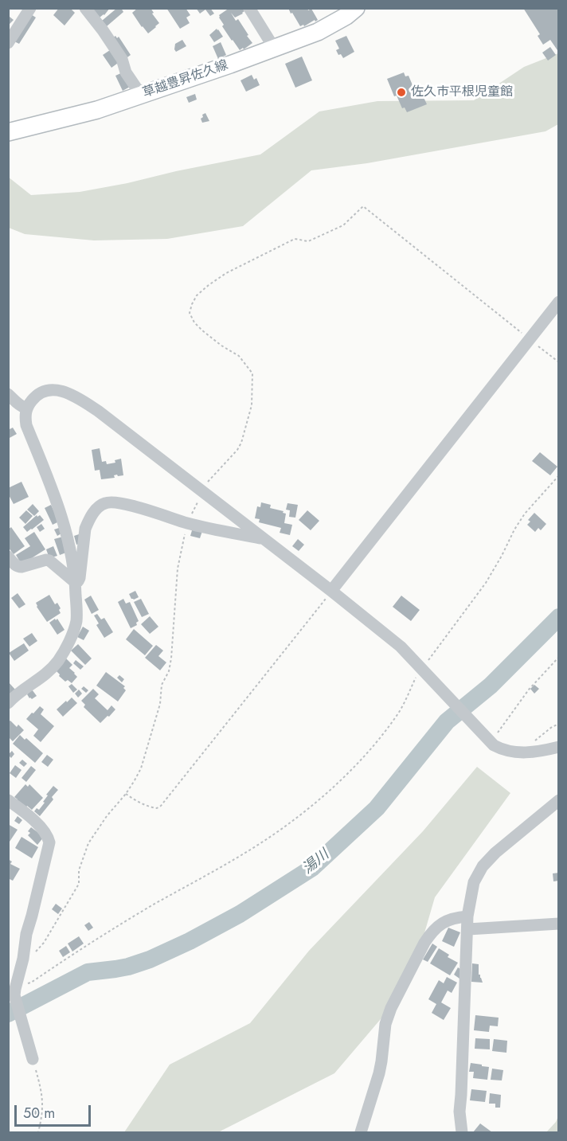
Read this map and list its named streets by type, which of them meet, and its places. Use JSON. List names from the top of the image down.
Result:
{
  "streets": {
    "main road": ["草越豊昇佐久線"]
  },
  "water": ["湯川"],
  "places": ["佐久市平根児童館"],
  "scale_bar": "50 m"
}
